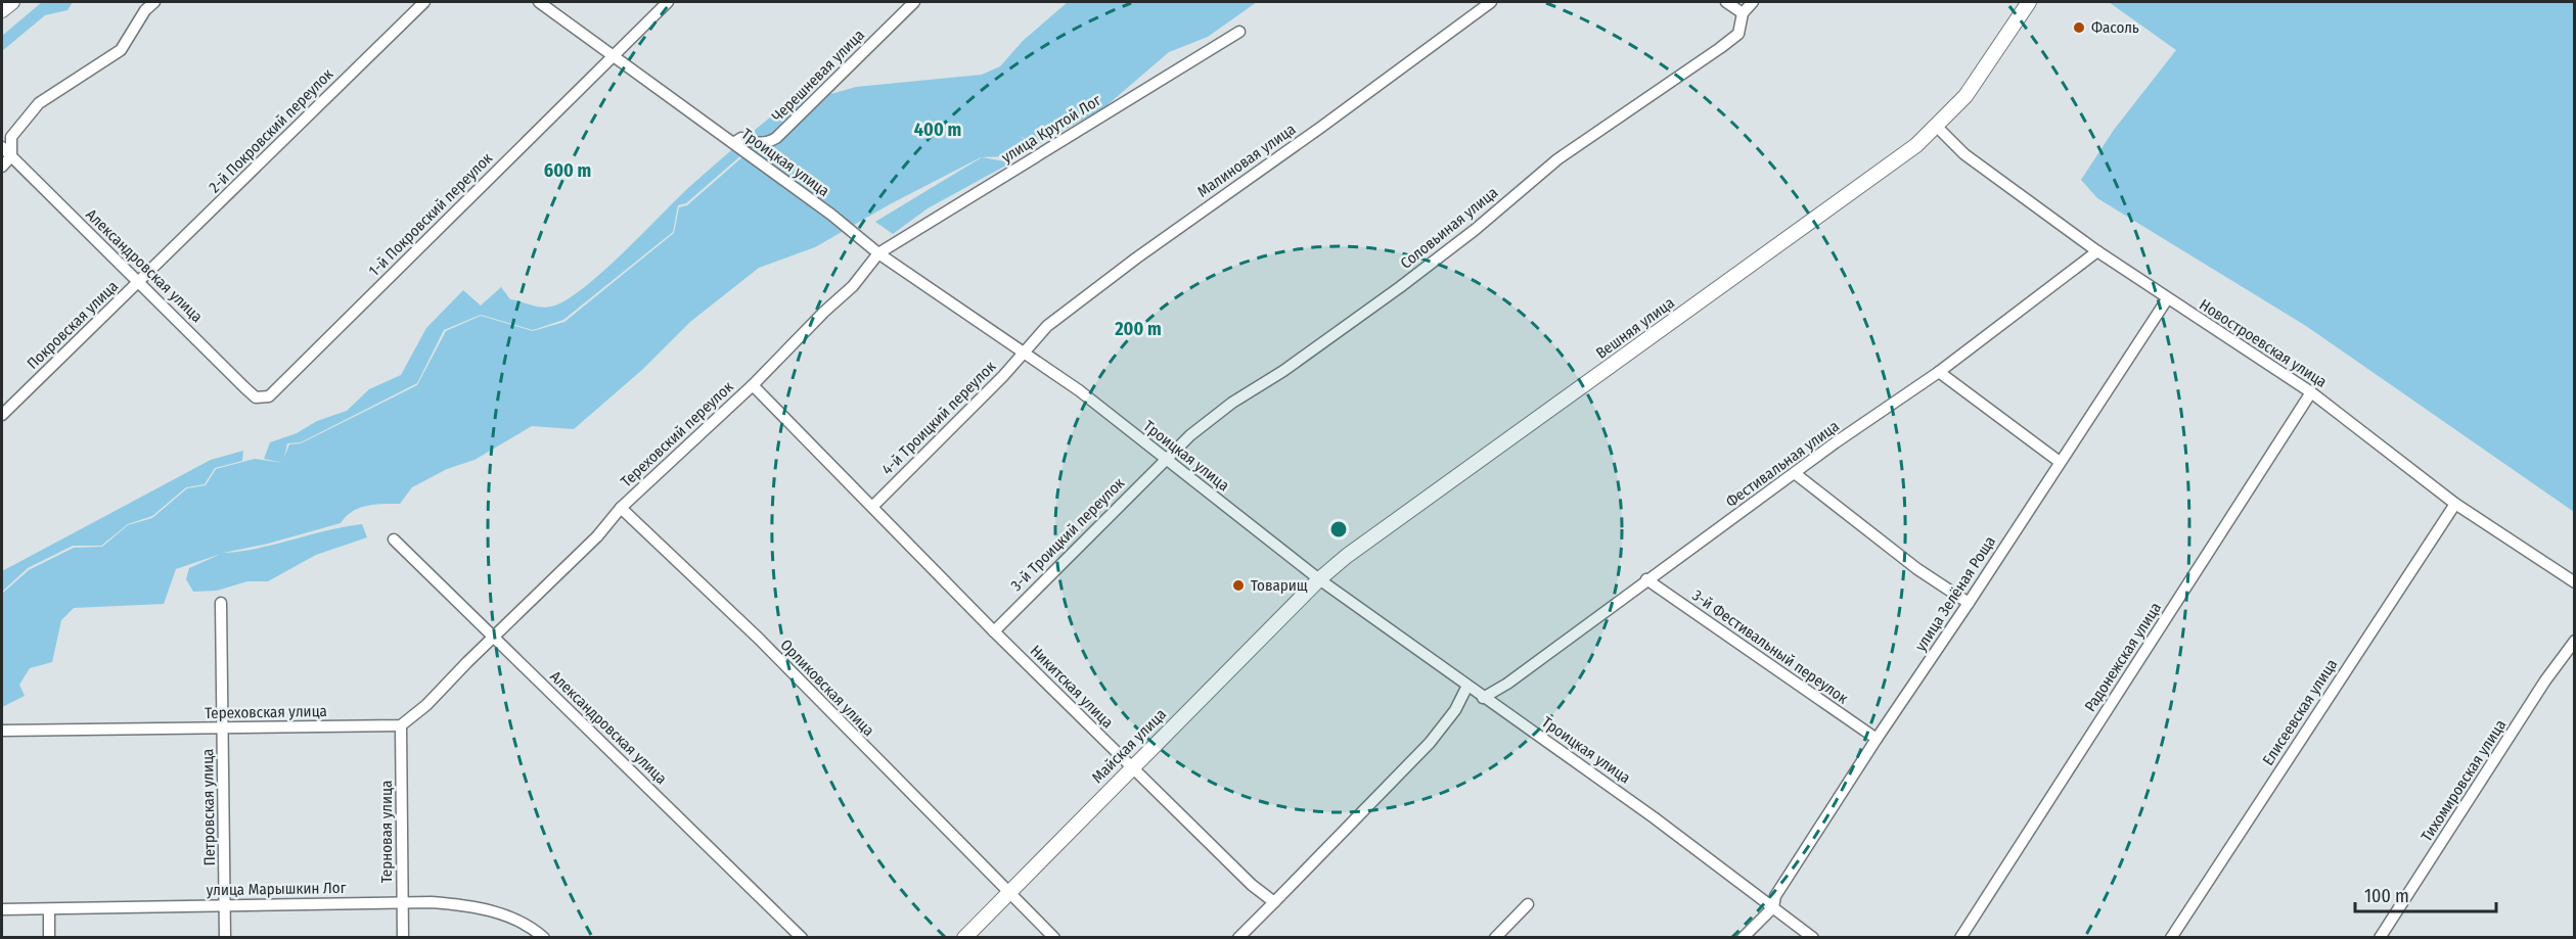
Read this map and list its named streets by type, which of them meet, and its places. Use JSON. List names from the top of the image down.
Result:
{
  "streets": {
    "street": [
      "Черешневая улица",
      "улица Крутой Лог",
      "2-й Покровский переулок",
      "Малиновая улица",
      "Троицкая улица",
      "1-й Покровский переулок",
      "Соловьиная улица",
      "Александровская улица",
      "Покровская улица",
      "Вешняя улица",
      "Новостроевская улица",
      "4-й Троицкий переулок",
      "Тереховский переулок",
      "Фестивальная улица",
      "3-й Троицкий переулок",
      "улица Зелёная Роща",
      "3-й Фестивальный переулок",
      "Радонежская улица",
      "Никитская улица",
      "Орликовская улица",
      "Тереховская улица",
      "Елисеевская улица",
      "Майская улица",
      "Тихомировская улица",
      "Петровская улица",
      "Терновая улица",
      "улица Марышкин Лог"
    ]
  },
  "crossings": [
    ["Черешневая улица", "Троицкая улица"],
    ["улица Крутой Лог", "Троицкая улица"],
    ["улица Крутой Лог", "Тереховский переулок"],
    ["2-й Покровский переулок", "Александровская улица"],
    ["2-й Покровский переулок", "Покровская улица"],
    ["Малиновая улица", "Троицкая улица"],
    ["Малиновая улица", "4-й Троицкий переулок"],
    ["Троицкая улица", "1-й Покровский переулок"],
    ["Троицкая улица", "Соловьиная улица"],
    ["Троицкая улица", "Вешняя улица"],
    ["Троицкая улица", "4-й Троицкий переулок"],
    ["Троицкая улица", "Тереховский переулок"],
    ["Троицкая улица", "Фестивальная улица"],
    ["Троицкая улица", "3-й Троицкий переулок"],
    ["Троицкая улица", "улица Зелёная Роща"],
    ["Троицкая улица", "Майская улица"],
    ["1-й Покровский переулок", "Александровская улица"],
    ["Соловьиная улица", "3-й Троицкий переулок"],
    ["Александровская улица", "Покровская улица"],
    ["Александровская улица", "Тереховский переулок"],
    ["Вешняя улица", "Новостроевская улица"],
    ["Вешняя улица", "Майская улица"],
    ["Новостроевская улица", "Фестивальная улица"],
    ["Новостроевская улица", "улица Зелёная Роща"],
    ["Новостроевская улица", "Радонежская улица"],
    ["Новостроевская улица", "Елисеевская улица"],
    ["4-й Троицкий переулок", "Никитская улица"],
    ["Тереховский переулок", "Никитская улица"],
    ["Тереховский переулок", "Орликовская улица"],
    ["Фестивальная улица", "3-й Фестивальный переулок"],
    ["3-й Троицкий переулок", "Никитская улица"],
    ["улица Зелёная Роща", "3-й Фестивальный переулок"],
    ["Никитская улица", "Майская улица"],
    ["Орликовская улица", "Майская улица"],
    ["Тереховская улица", "Петровская улица"],
    ["Тереховская улица", "Терновая улица"],
    ["Петровская улица", "улица Марышкин Лог"],
    ["Терновая улица", "улица Марышкин Лог"]
  ],
  "places": ["Фасоль", "Товарищ"],
  "scale_bar": "100 m",
  "rings": ["400 m", "600 m", "200 m"]
}
